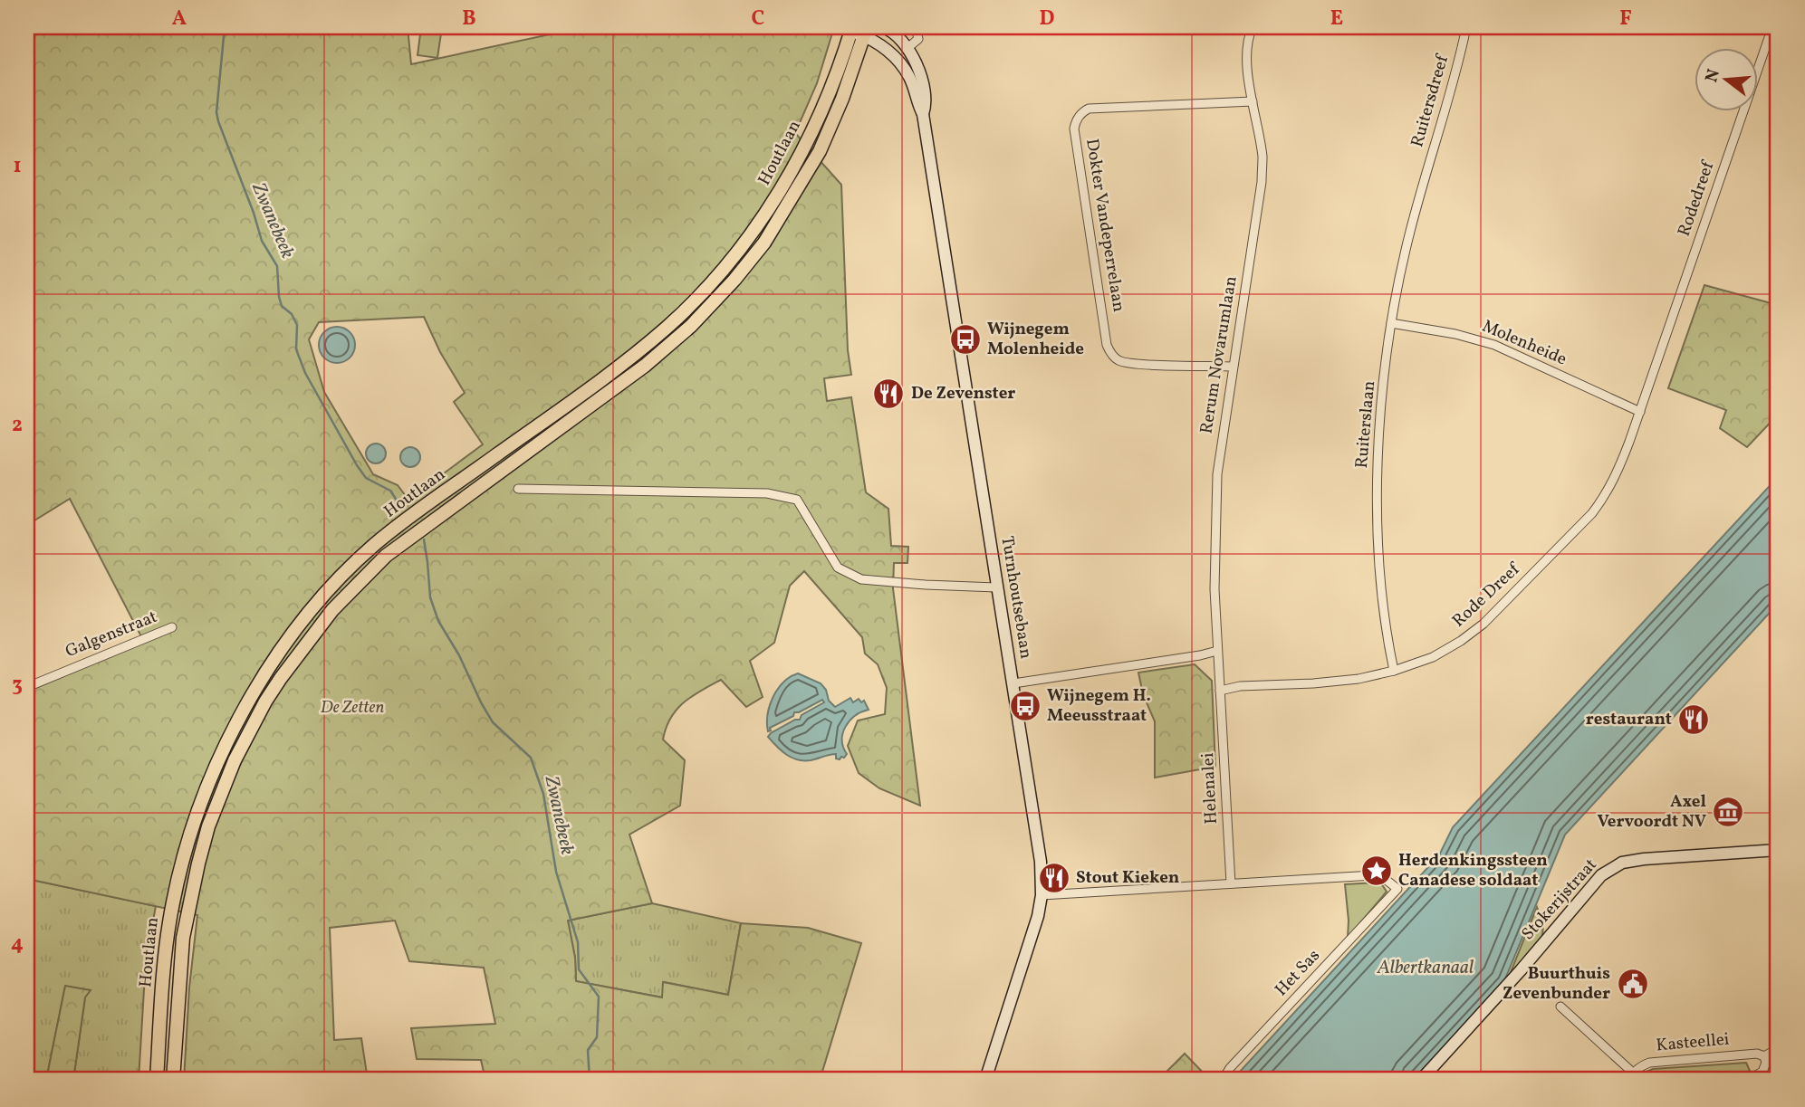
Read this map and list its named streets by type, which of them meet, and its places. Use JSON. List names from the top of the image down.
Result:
{
  "streets": {
    "main road": ["Houtlaan", "Turnhoutsebaan", "Stokerijstraat"],
    "street": [
      "Ruitersdreef",
      "Rodedreef",
      "Dokter Vandeperrelaan",
      "Molenheide",
      "Rerum Novarumlaan",
      "Ruiterslaan",
      "Rode Dreef",
      "Galgenstraat",
      "Helenalei",
      "Het Sas",
      "Kasteellei"
    ]
  },
  "crossings": [
    ["Ruitersdreef", "Ruiterslaan"],
    ["Houtlaan", "Turnhoutsebaan"],
    ["Rodedreef", "Rode Dreef"],
    ["Dokter Vandeperrelaan", "Rerum Novarumlaan"],
    ["Molenheide", "Ruiterslaan"],
    ["Molenheide", "Rode Dreef"],
    ["Rerum Novarumlaan", "Rode Dreef"],
    ["Rerum Novarumlaan", "Helenalei"],
    ["Ruiterslaan", "Rode Dreef"],
    ["Rode Dreef", "Helenalei"],
    ["Helenalei", "Het Sas"]
  ],
  "water": ["Zwanebeek", "Albertkanaal"],
  "parks": ["De Zetten"],
  "places": {
    "bus stop": ["Wijnegem Molenheide", "Wijnegem H. Meeusstraat"],
    "restaurant": ["De Zevenster", "restaurant", "Stout Kieken"],
    "museum": ["Axel Vervoordt NV"],
    "place": ["Herdenkingssteen Canadese soldaat"],
    "public building": ["Buurthuis Zevenbunder"]
  },
  "north": "left",
  "grid": {
    "columns": [
      "A",
      "B",
      "C",
      "D",
      "E",
      "F"
    ],
    "rows": [
      "1",
      "2",
      "3",
      "4"
    ]
  }
}
